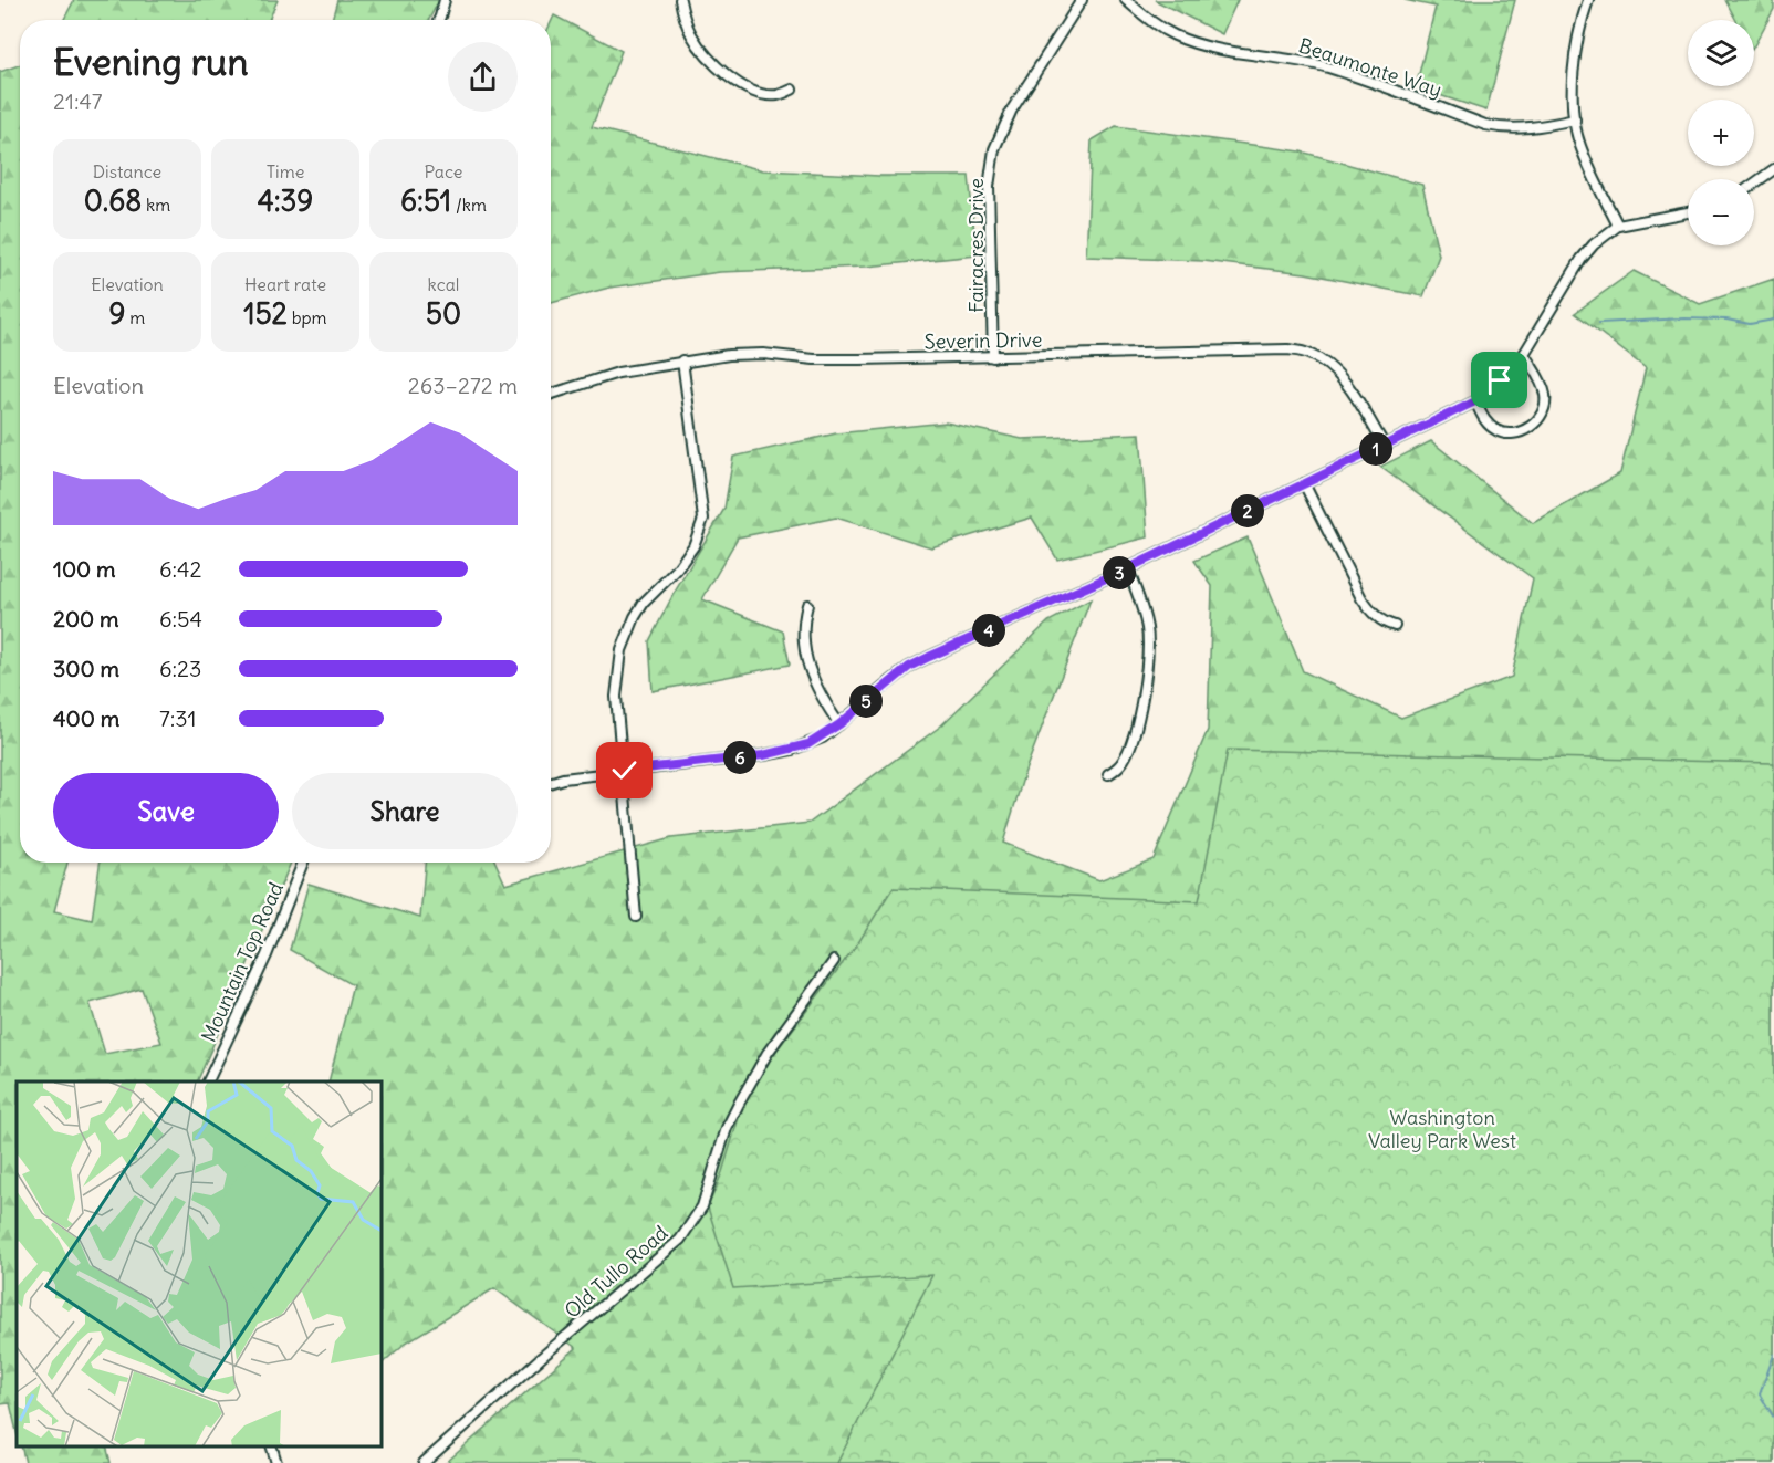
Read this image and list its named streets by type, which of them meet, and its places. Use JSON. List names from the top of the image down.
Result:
{
  "streets": {
    "street": [
      "Beaumonte Way",
      "Fairacres Drive",
      "Severin Drive",
      "Mountain Top Road",
      "Old Tullo Road"
    ]
  },
  "crossings": [
    ["Fairacres Drive", "Severin Drive"]
  ],
  "parks": ["Washington Valley Park West"],
  "page": {
    "map_buttons": ["+", "−"],
    "heading": ["Evening run", "21:47"],
    "stats": [
      ["Distance", "0.68 km"],
      ["Time", "4:39"],
      ["Pace", "6:51 /km"],
      ["Elevation", "9 m"],
      ["Heart rate", "152 bpm"],
      ["kcal", "50"]
    ],
    "chart": ["Elevation", "263–272 m"],
    "pins": [
      "1",
      "2",
      "3",
      "4",
      "5",
      "6"
    ],
    "list": [
      {
        "name": "100 m",
        "note": "6:42"
      },
      {
        "name": "200 m",
        "note": "6:54"
      },
      {
        "name": "300 m",
        "note": "6:23"
      },
      {
        "name": "400 m",
        "note": "7:31"
      }
    ],
    "buttons": ["Save", "Share"]
  }
}
